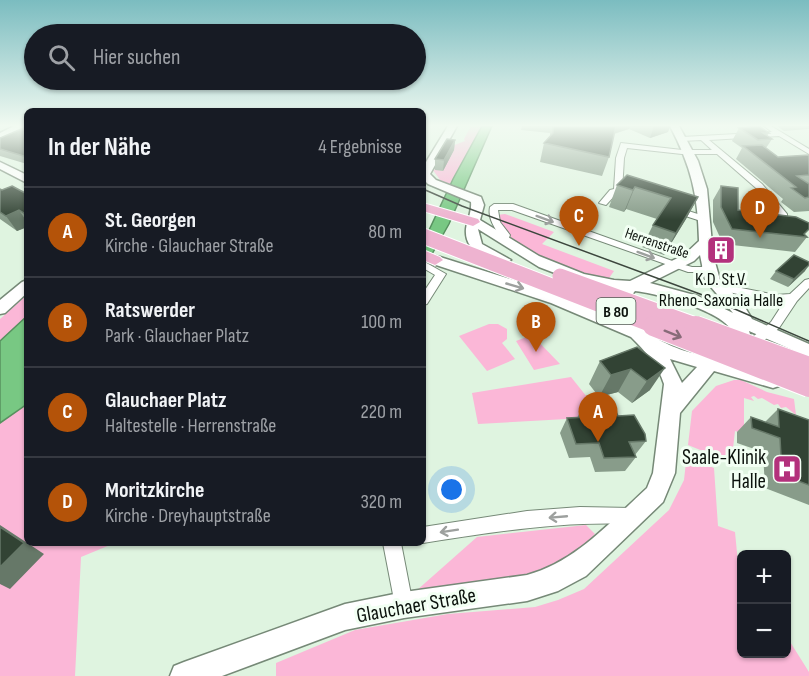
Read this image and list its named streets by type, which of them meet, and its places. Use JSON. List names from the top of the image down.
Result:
{
  "streets": {
    "main road": ["B 80"],
    "street": ["Herrenstraße", "Glauchaer Straße"]
  },
  "places": {
    "building": ["K.D. St.V. Rheno-Saxonia Halle"],
    "hospital": ["Saale-Klinik Halle"]
  },
  "page": {
    "search": "Hier suchen",
    "heading": ["In der Nähe", "4 Ergebnisse"],
    "list": [
      {
        "mark": "A",
        "name": "St. Georgen",
        "note": "Kirche · Glauchaer Straße",
        "value": "80 m"
      },
      {
        "mark": "B",
        "name": "Ratswerder",
        "note": "Park · Glauchaer Platz",
        "value": "100 m"
      },
      {
        "mark": "C",
        "name": "Glauchaer Platz",
        "note": "Haltestelle · Herrenstraße",
        "value": "220 m"
      },
      {
        "mark": "D",
        "name": "Moritzkirche",
        "note": "Kirche · Dreyhauptstraße",
        "value": "320 m"
      }
    ],
    "pins": [
      "D",
      "C",
      "B",
      "A"
    ],
    "map_buttons": ["+", "−"]
  }
}
